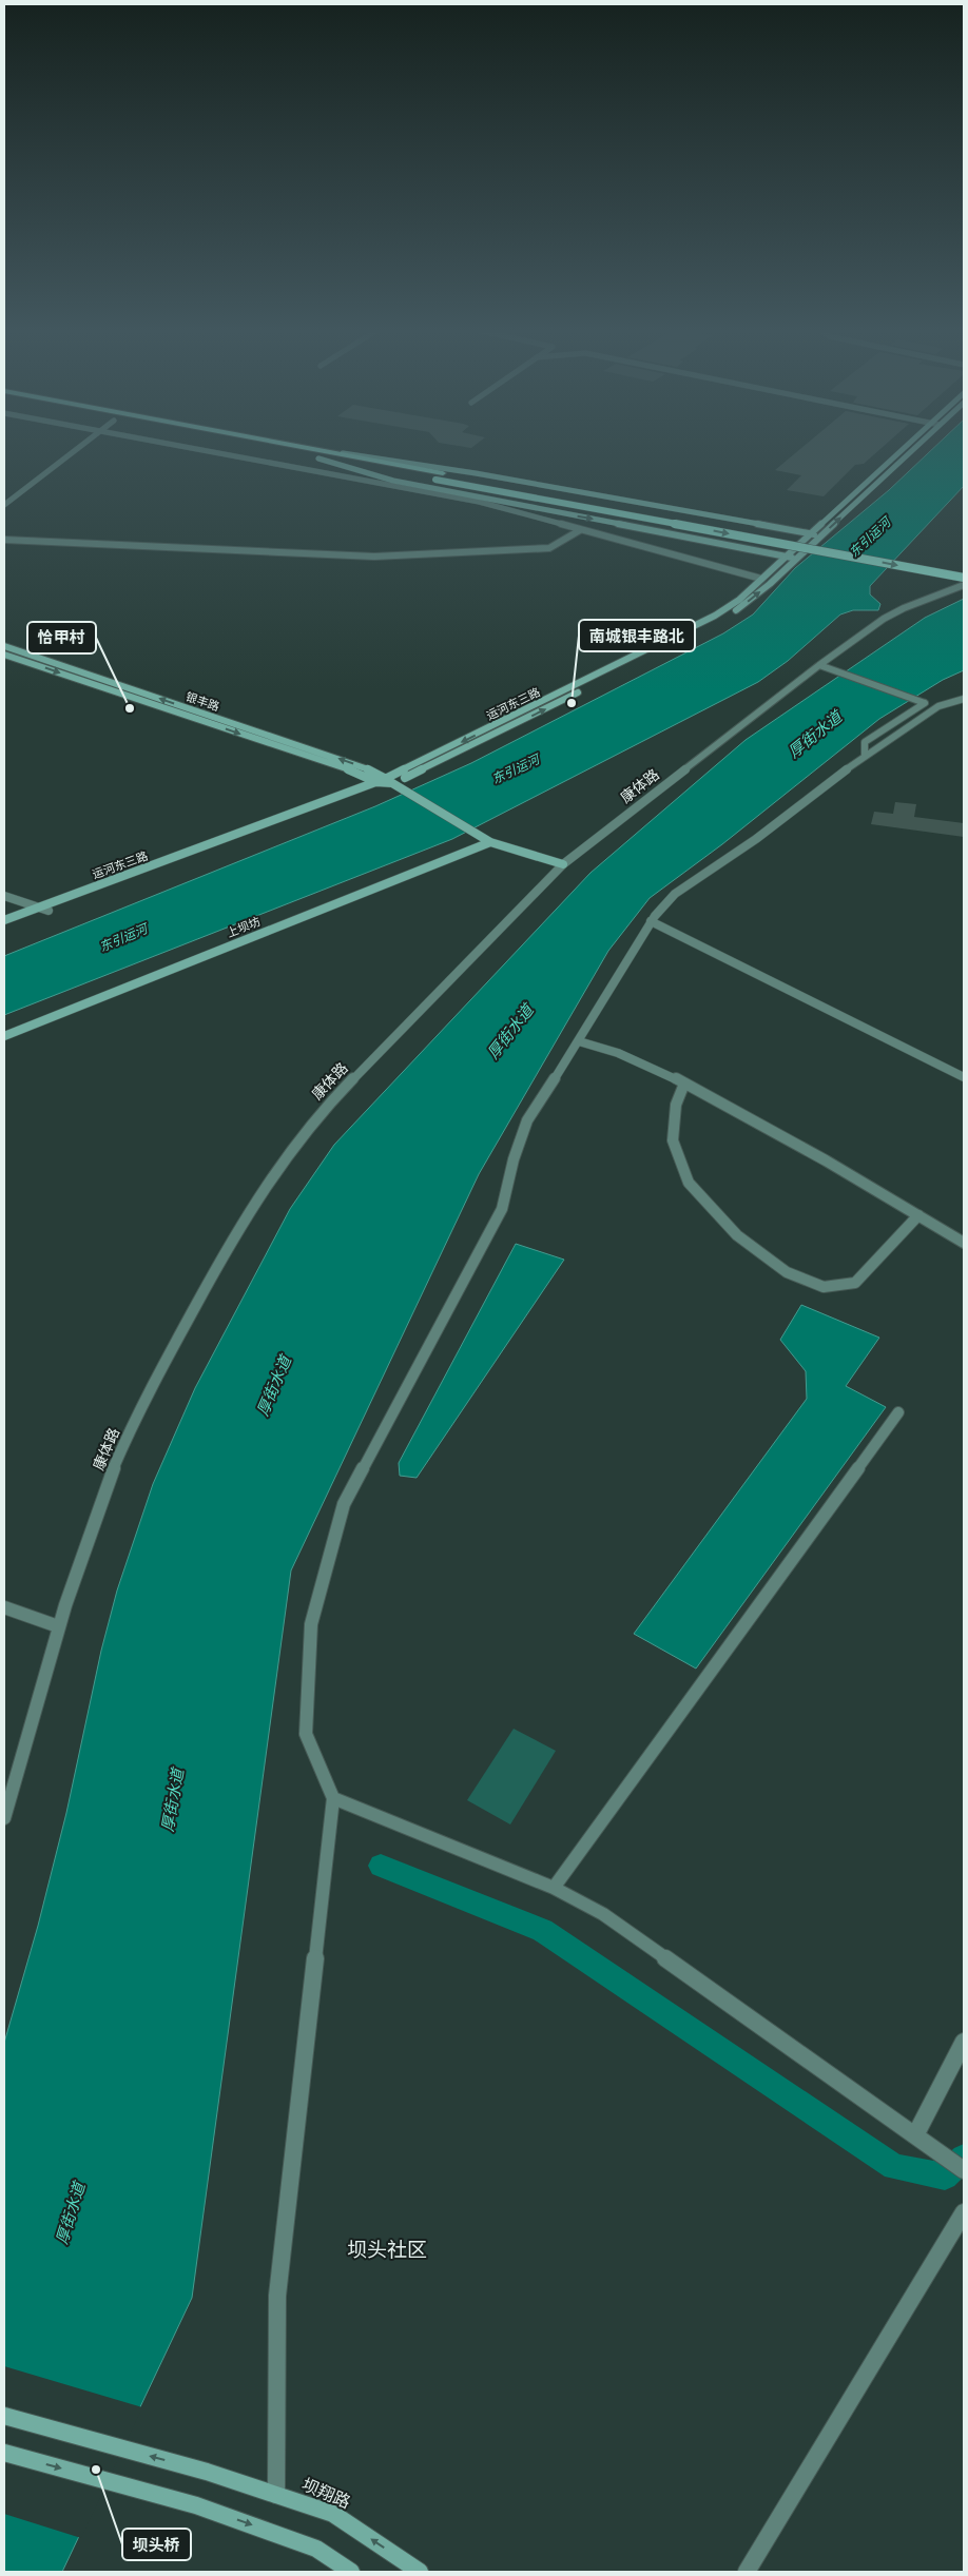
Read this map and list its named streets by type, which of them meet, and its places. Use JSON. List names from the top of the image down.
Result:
{
  "streets": {
    "street": [
      "银丰路",
      "运河东三路",
      "康体路",
      "上坝坊",
      "坝翔路"
    ]
  },
  "crossings": [
    ["银丰路", "运河东三路"],
    ["银丰路", "康体路"],
    ["银丰路", "上坝坊"]
  ],
  "districts": ["坝头社区"],
  "water": ["东引运河", "厚街水道"],
  "places": ["南城银丰路北", "恰甲村", "坝头桥"]
}
